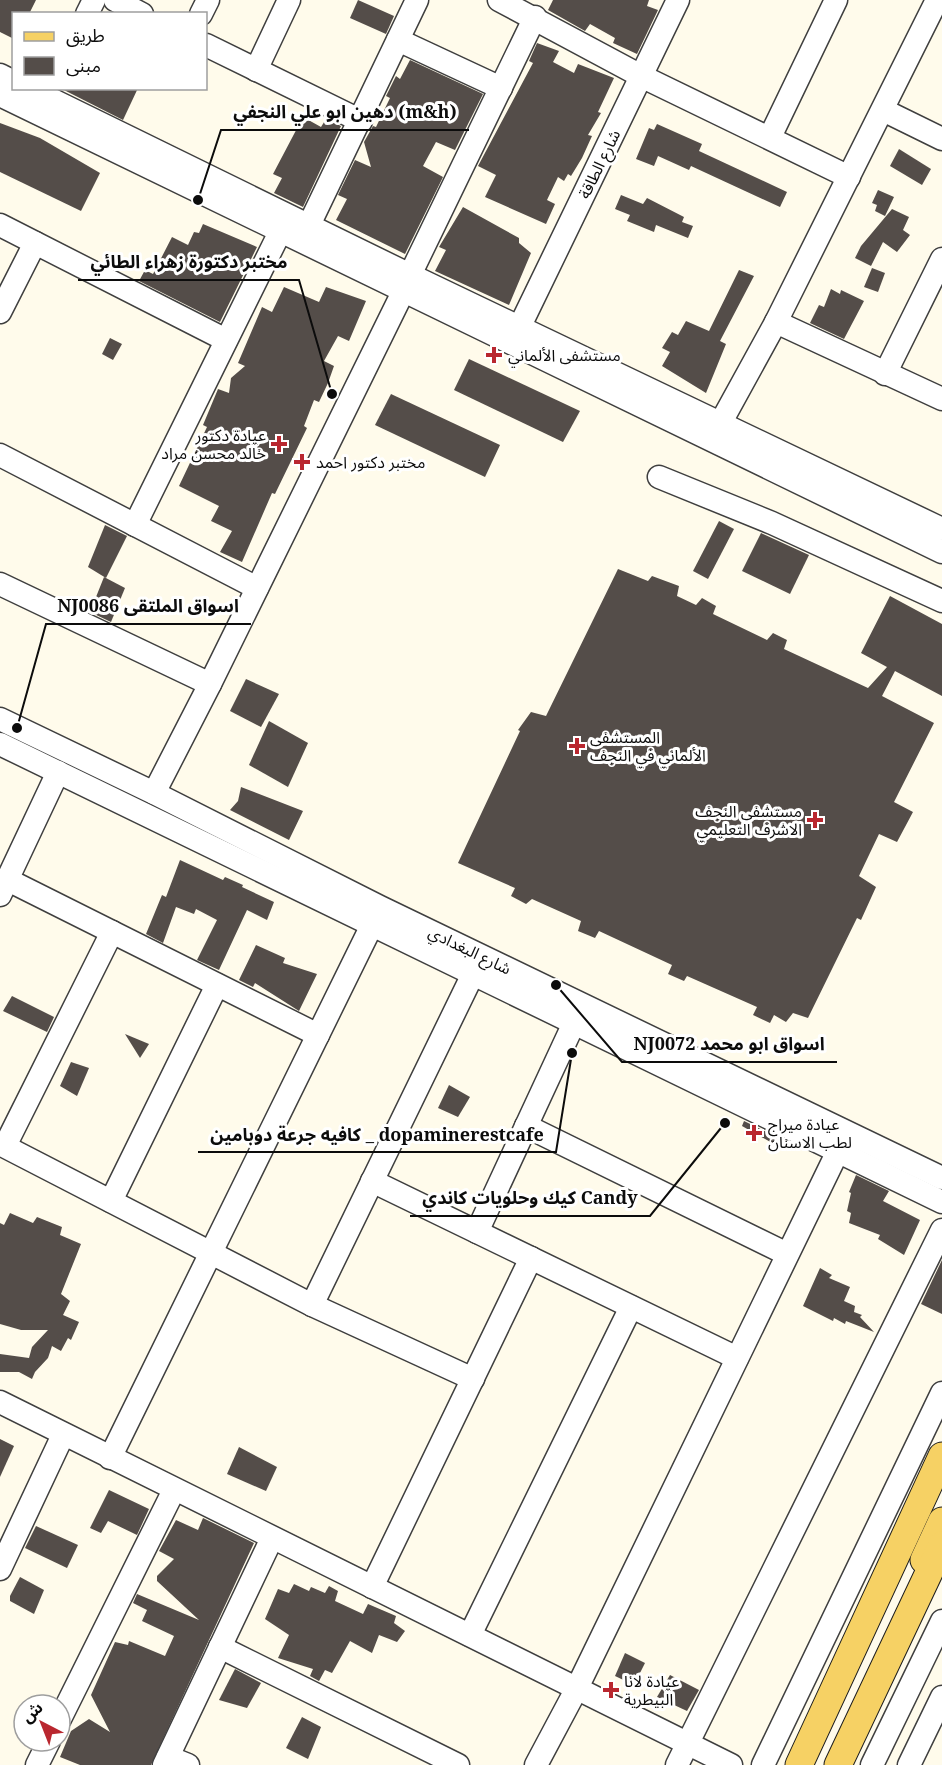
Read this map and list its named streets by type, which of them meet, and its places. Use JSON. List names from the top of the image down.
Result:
{
  "streets": {
    "street": ["شارع الطاقة", "شارع البغدادي"]
  },
  "places": {
    "other": [
      "دهين ابو علي النجفي (m&h)",
      "مختبر دكتورة زهراء الطائي",
      "NJ0086 اسواق الملتقى",
      "NJ0072 اسواق ابو محمد",
      "كافيه جرعة دوبامين _ dopaminerestcafe",
      "كيك وحلويات كاندي Candy"
    ],
    "health": [
      "مستشفى الألماني",
      "عيادة دكتور خالد محسن مراد",
      "مختبر دكتور احمد",
      "المستشفى الألماني في النجف",
      "مستشفى النجف الاشرف التعليمي",
      "عيادة ميراج لطب الاسنان",
      "عيادة لانا البيطرية"
    ]
  },
  "legend": ["طريق", "مبنى"],
  "north": "top left"
}
